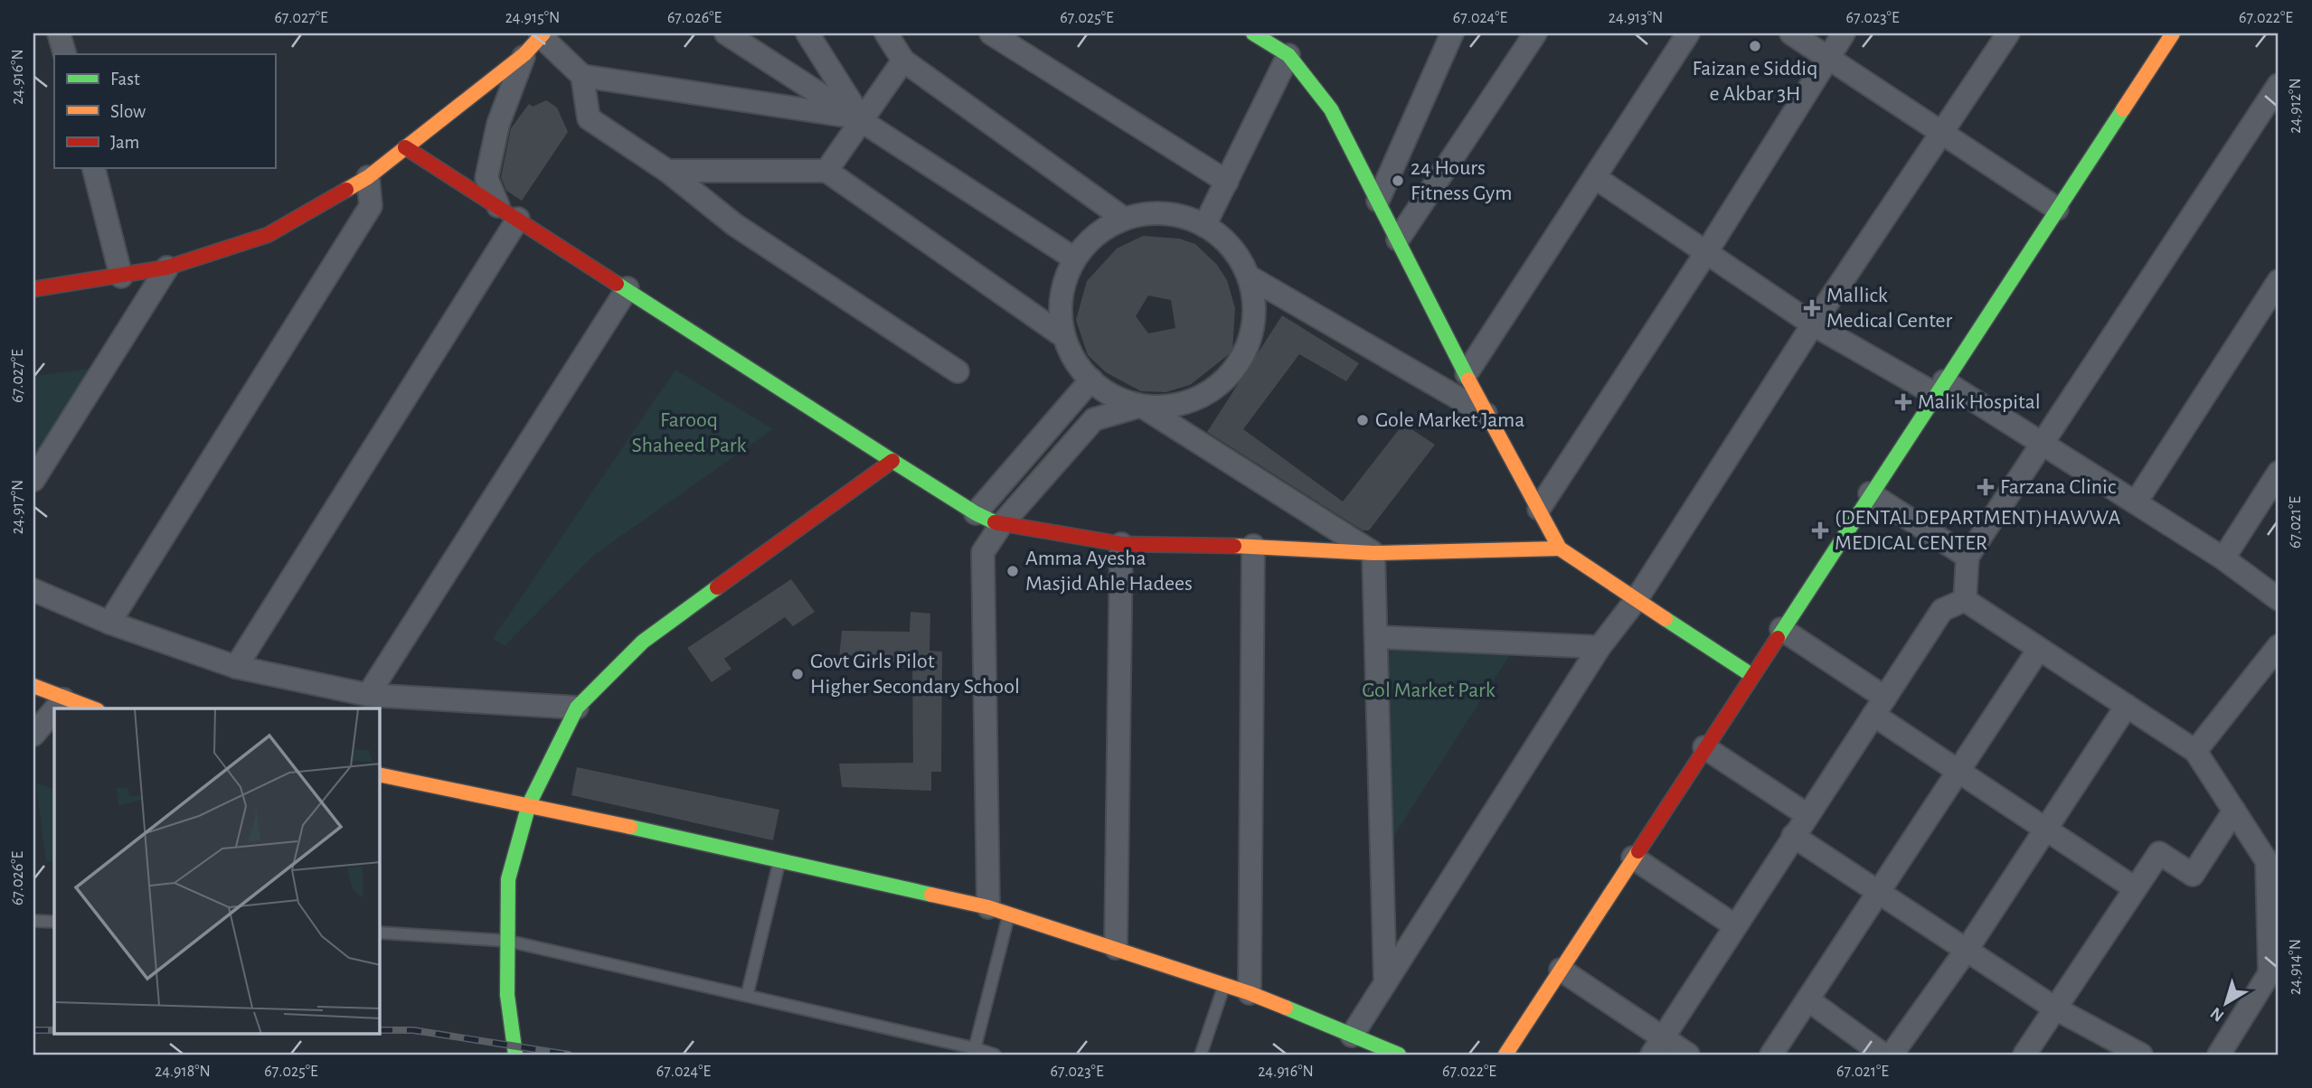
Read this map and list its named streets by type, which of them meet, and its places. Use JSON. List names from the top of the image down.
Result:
{
  "parks": ["Farooq Shaheed Park", "Gol Market Park"],
  "places": {
    "other": [
      "Faizan e Siddiq e Akbar 3H",
      "24 Hours Fitness Gym",
      "Gole Market Jama",
      "Amma Ayesha Masjid Ahle Hadees",
      "Govt Girls Pilot Higher Secondary School"
    ],
    "health": [
      "Mallick Medical Center",
      "Malik Hospital",
      "Farzana Clinic",
      "(DENTAL DEPARTMENT)HAWWA MEDICAL CENTER"
    ]
  },
  "legend": ["Fast", "Slow", "Jam"],
  "north": "bottom left",
  "coordinates": [
    "67.027°E",
    "24.915°N",
    "67.026°E",
    "67.025°E",
    "67.024°E",
    "24.913°N",
    "67.023°E",
    "67.022°E",
    "24.916°N",
    "24.912°N",
    "24.917°N",
    "67.021°E",
    "24.914°N",
    "24.918°N"
  ]
}
